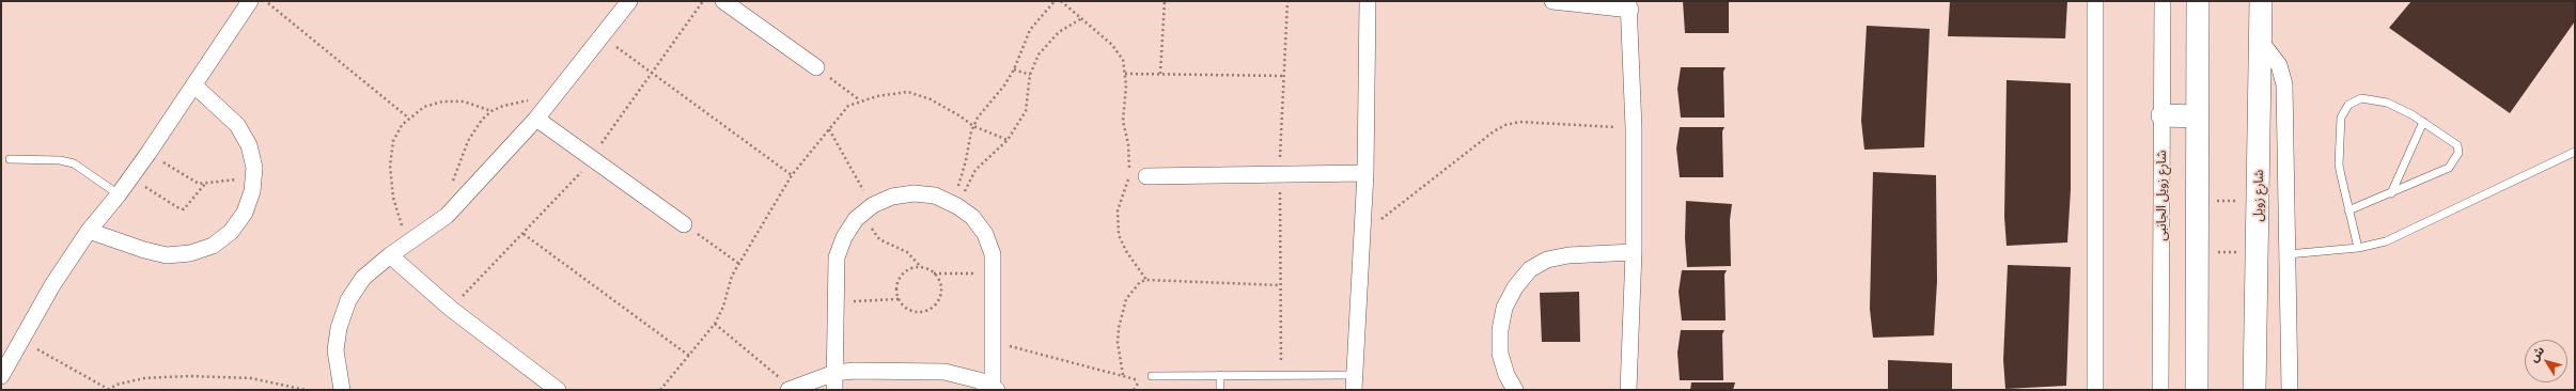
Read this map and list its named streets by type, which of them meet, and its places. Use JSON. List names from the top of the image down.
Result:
{
  "streets": {
    "main road": ["شارع زويل"],
    "street": ["شارع زويل الجانبى"]
  },
  "north": "top left"
}
